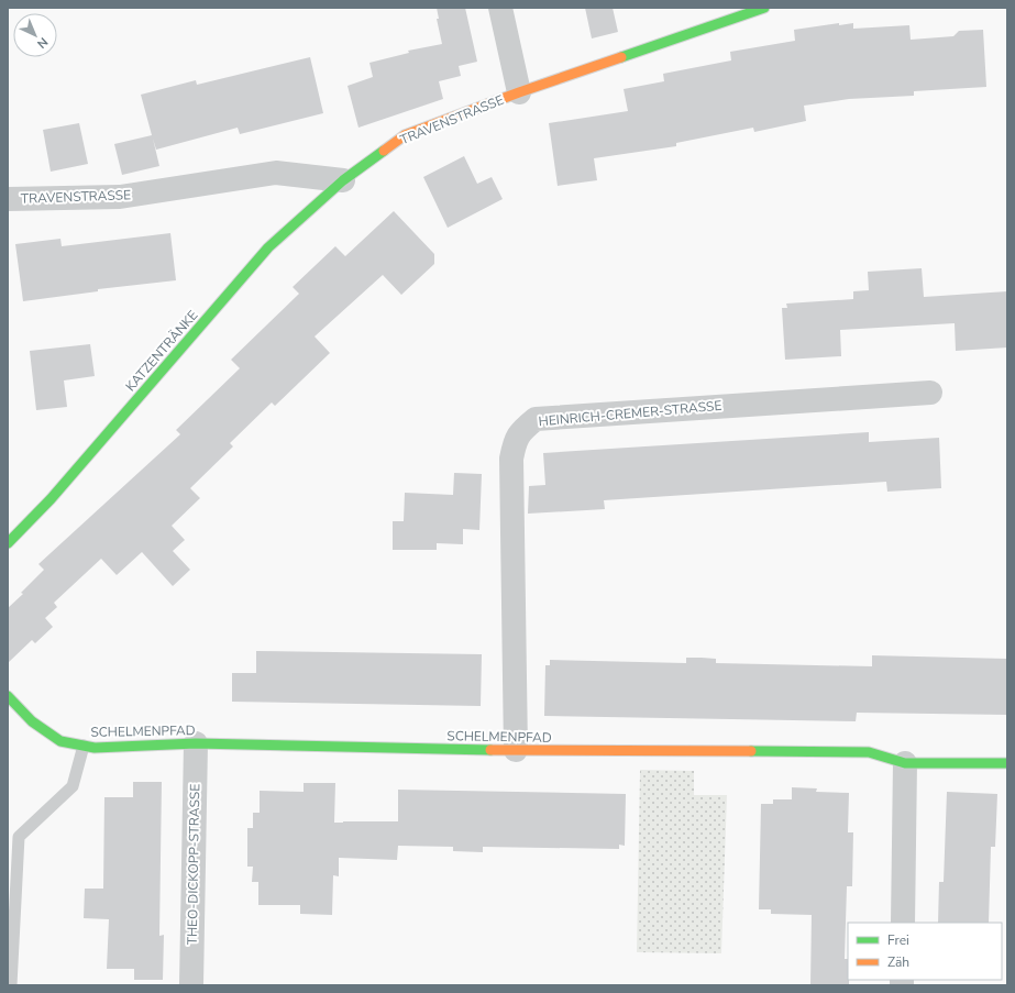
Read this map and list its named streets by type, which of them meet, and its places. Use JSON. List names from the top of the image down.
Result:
{
  "streets": {
    "street": [
      "TRAVENSTRASSE",
      "KATZENTRÄNKE",
      "HEINRICH-CREMER-STRASSE",
      "SCHELMENPFAD",
      "THEO-DICKOPP-STRASSE"
    ]
  },
  "crossings": [
    ["TRAVENSTRASSE", "KATZENTRÄNKE"],
    ["HEINRICH-CREMER-STRASSE", "SCHELMENPFAD"],
    ["SCHELMENPFAD", "THEO-DICKOPP-STRASSE"]
  ],
  "legend": ["Frei", "Zäh"],
  "north": "bottom right"
}
